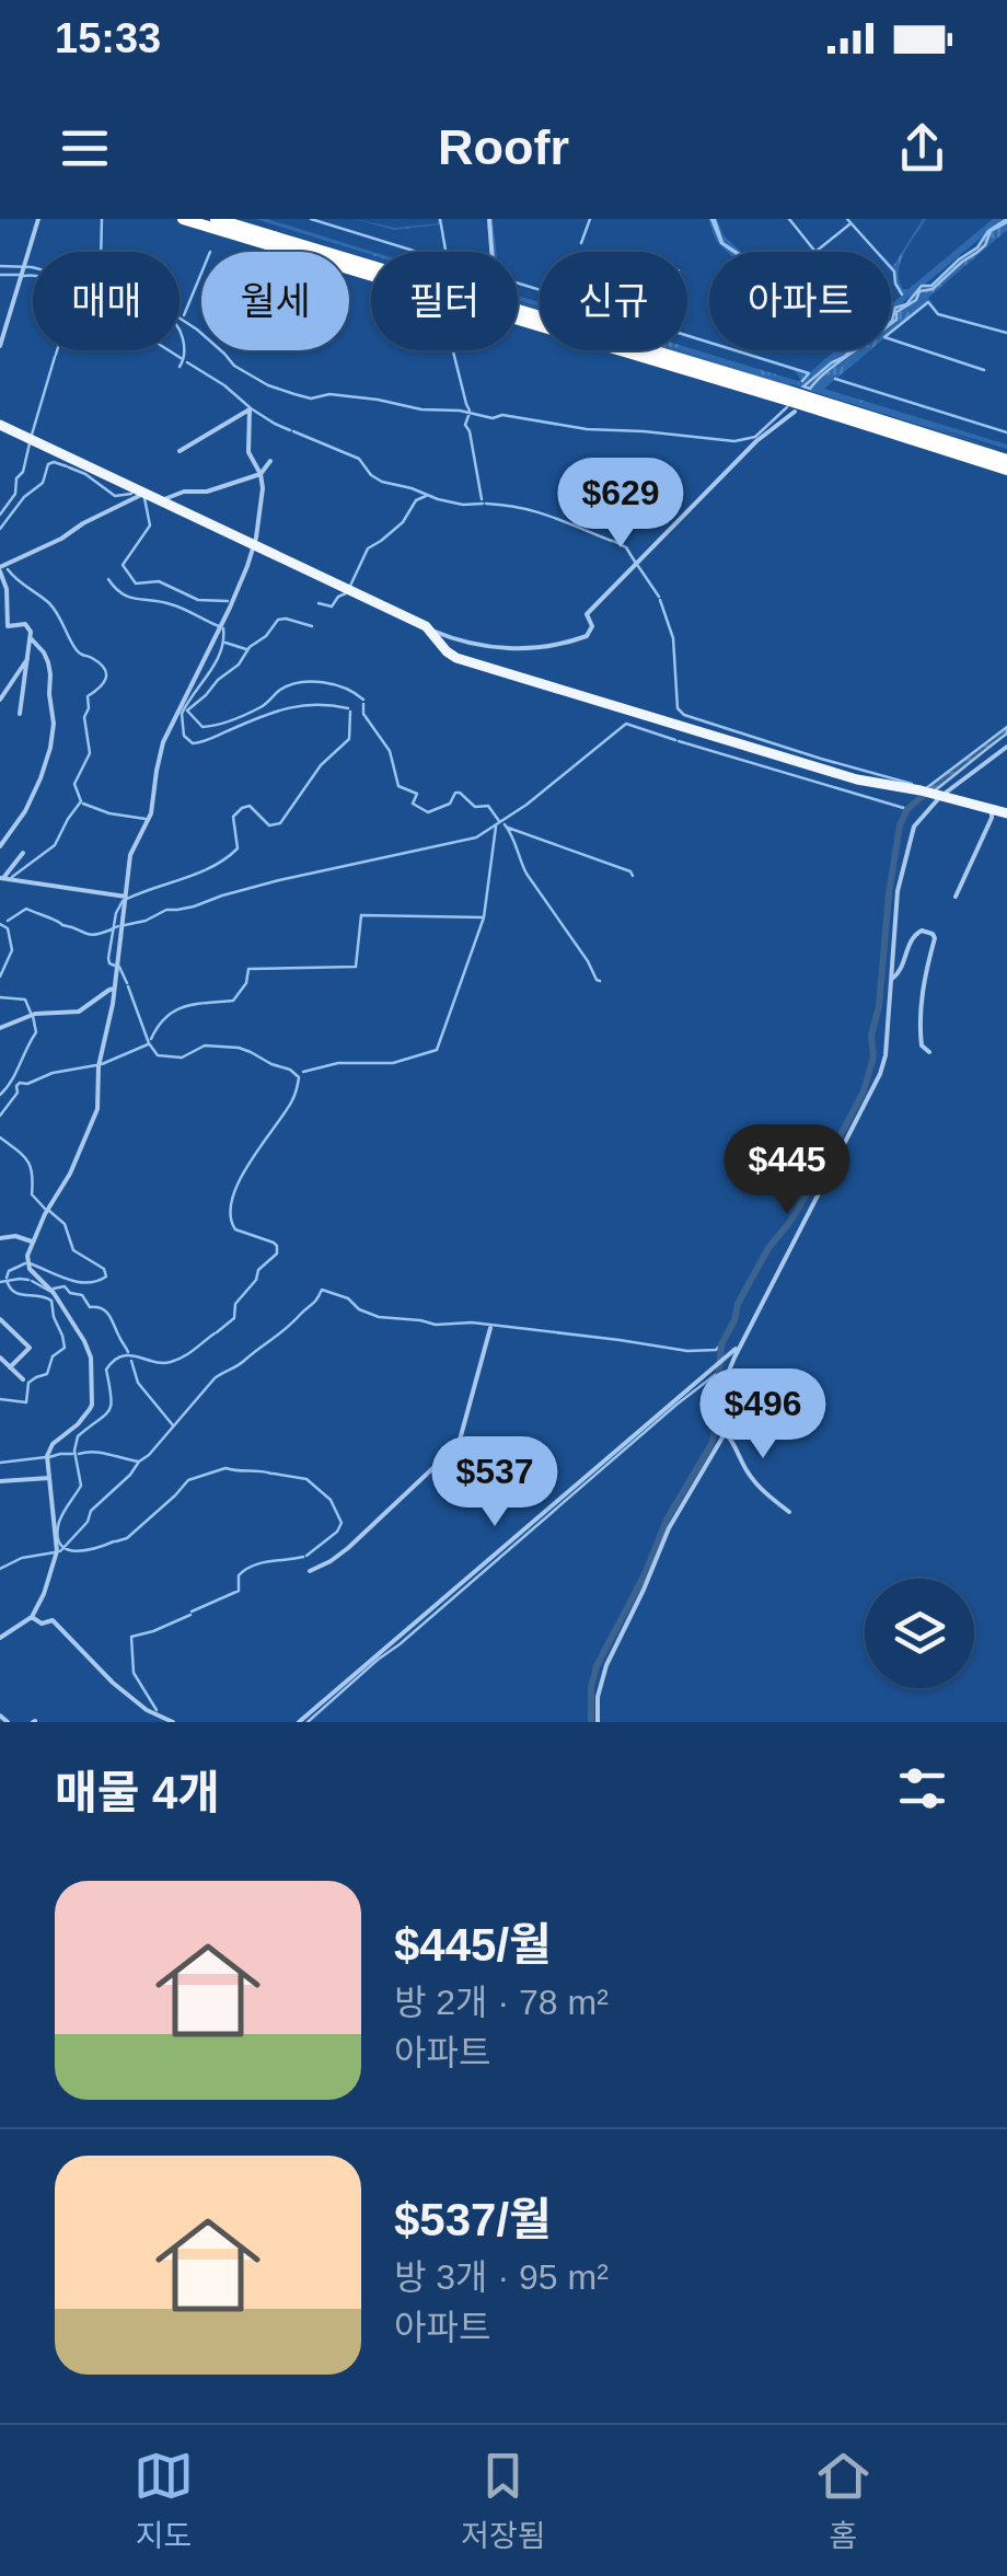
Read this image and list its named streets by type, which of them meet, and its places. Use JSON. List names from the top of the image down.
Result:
{
  "page": {
    "status": "15:33",
    "header": "Roofr",
    "chip": [
      "매매",
      "월세",
      "필터",
      "신규",
      "아파트"
    ],
    "price": [
      "$629",
      "$445",
      "$496",
      "$537"
    ],
    "heading": "매물 4개",
    "list": [
      {
        "name": "$445/월",
        "note": "방 2개 · 78 m² · 아파트"
      },
      {
        "name": "$537/월",
        "note": "방 3개 · 95 m² · 아파트"
      }
    ],
    "tabs": ["지도", "저장됨", "홈"]
  }
}
